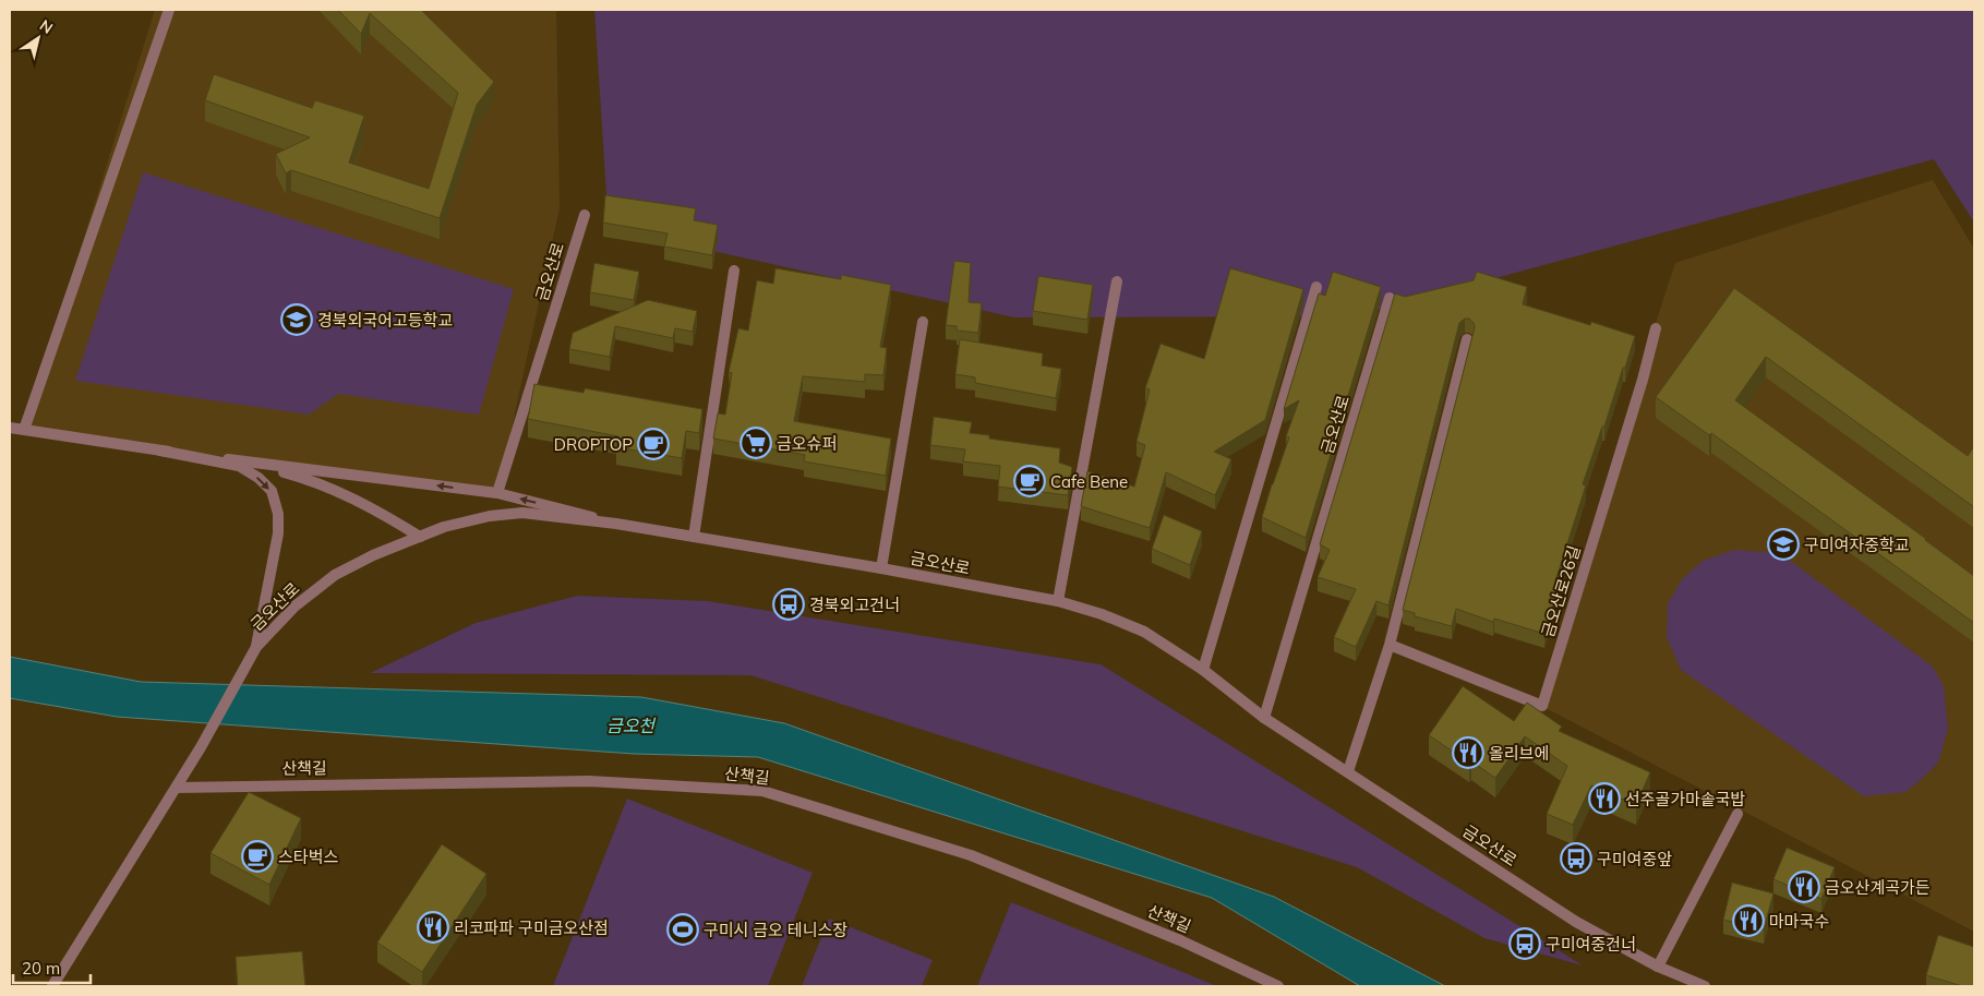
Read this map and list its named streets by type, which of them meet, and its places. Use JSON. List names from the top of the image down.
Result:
{
  "streets": {
    "street": ["금오산로", "금오산로26길", "산책길"]
  },
  "crossings": [
    ["금오산로", "산책길"]
  ],
  "water": ["금오천"],
  "places": {
    "school or university": ["경북외국어고등학교", "구미여자중학교"],
    "supermarket": ["금오슈퍼"],
    "cafe": ["DROPTOP", "Cafe Bene", "스타벅스"],
    "bus stop": ["경북외고건너", "구미여중앞", "구미여중건너"],
    "restaurant": [
      "올리브에",
      "선주골가마솥국밥",
      "금오산계곡가든",
      "마마국수",
      "리코파파 구미금오산점"
    ],
    "sports": ["구미시 금오 테니스장"]
  },
  "scale_bar": "20 m",
  "north": "top right"
}
